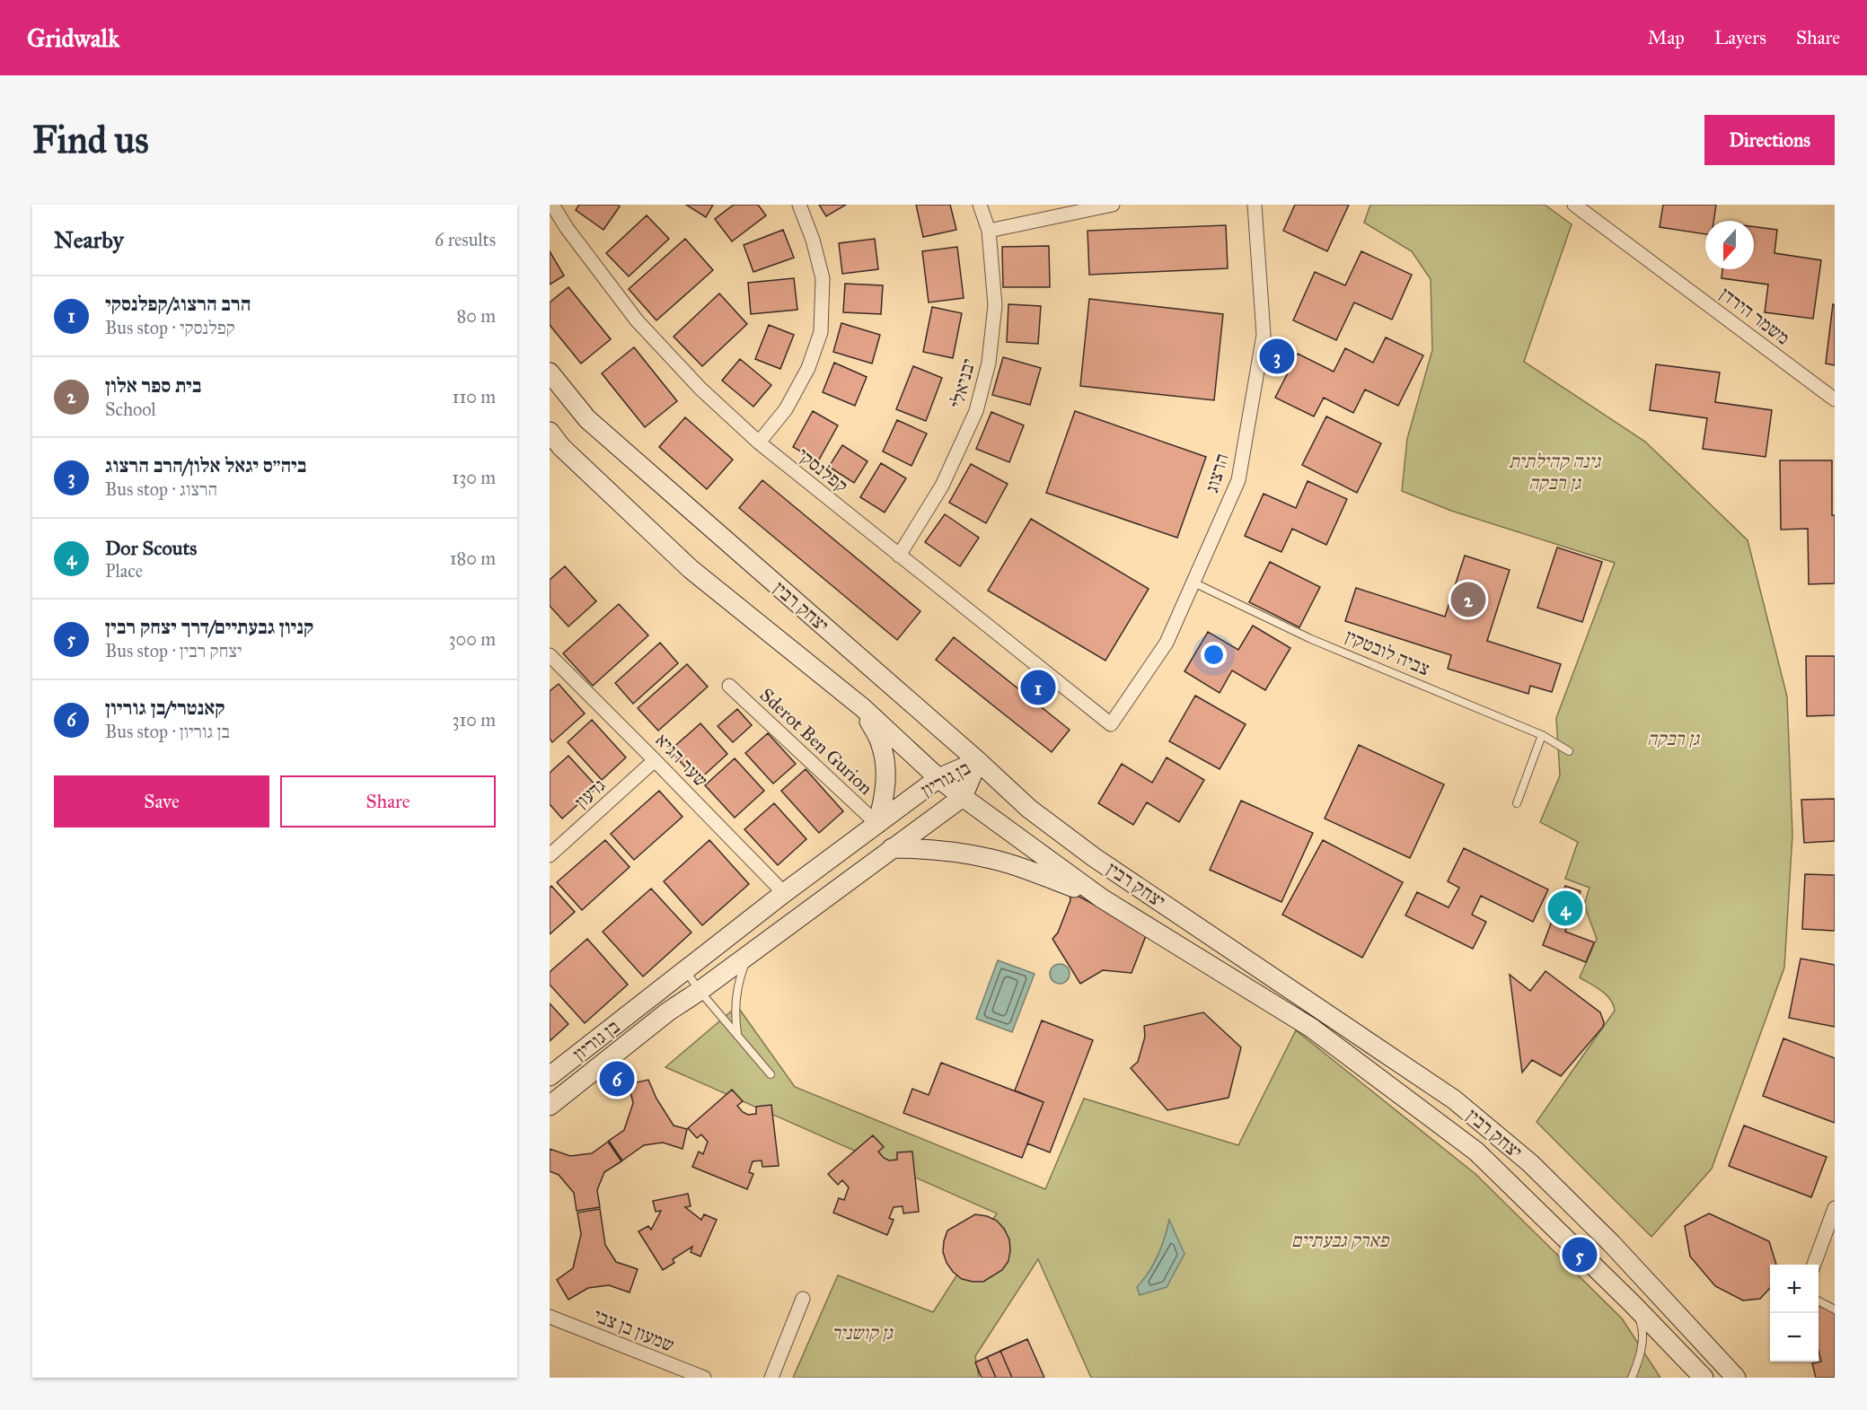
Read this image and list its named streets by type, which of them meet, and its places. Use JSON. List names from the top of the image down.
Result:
{
  "streets": {
    "main road": ["יצחק רבין", "בן גוריון"],
    "street": [
      "משמר הירדן",
      "יבניאלי",
      "קפלנסקי",
      "הרצוג",
      "Sderot Ben Gurion",
      "שער הגיא",
      "גדעון",
      "שמעון בן צבי"
    ],
    "lane": ["צביה לובטקין"]
  },
  "crossings": [
    ["יבניאלי", "קפלנסקי"],
    ["קפלנסקי", "הרצוג"],
    ["הרצוג", "צביה לובטקין"],
    ["יצחק רבין", "בן גוריון"],
    ["Sderot Ben Gurion", "בן גוריון"],
    ["שער הגיא", "בן גוריון"],
    ["שער הגיא", "גדעון"]
  ],
  "parks": [
    "גינה קהילתית גן רבקה",
    "גן רבקה",
    "פארק גבעתיים",
    "גן קושניר"
  ],
  "north": "bottom",
  "page": {
    "header": "Gridwalk",
    "nav": ["Map", "Layers", "Share"],
    "buttons": [
      "Directions",
      ["Save", "Share"]
    ],
    "title": "Find us",
    "heading": ["Nearby", "6 results"],
    "list": [
      {
        "mark": "1",
        "name": "הרב הרצוג/קפלנסקי",
        "note": "Bus stop · קפלנסקי",
        "value": "80 m"
      },
      {
        "mark": "2",
        "name": "בית ספר אלון",
        "note": "School",
        "value": "110 m"
      },
      {
        "mark": "3",
        "name": "ביה״ס יגאל אלון/הרב הרצוג",
        "note": "Bus stop · הרצוג",
        "value": "130 m"
      },
      {
        "mark": "4",
        "name": "Dor Scouts",
        "note": "Place",
        "value": "180 m"
      },
      {
        "mark": "5",
        "name": "קניון גבעתיים/דרך יצחק רבין",
        "note": "Bus stop · יצחק רבין",
        "value": "300 m"
      },
      {
        "mark": "6",
        "name": "קאנטרי/בן גוריון",
        "note": "Bus stop · בן גוריון",
        "value": "310 m"
      }
    ],
    "pins": [
      "3",
      "2",
      "1",
      "4",
      "6",
      "5"
    ],
    "map_buttons": ["+", "−"]
  }
}
